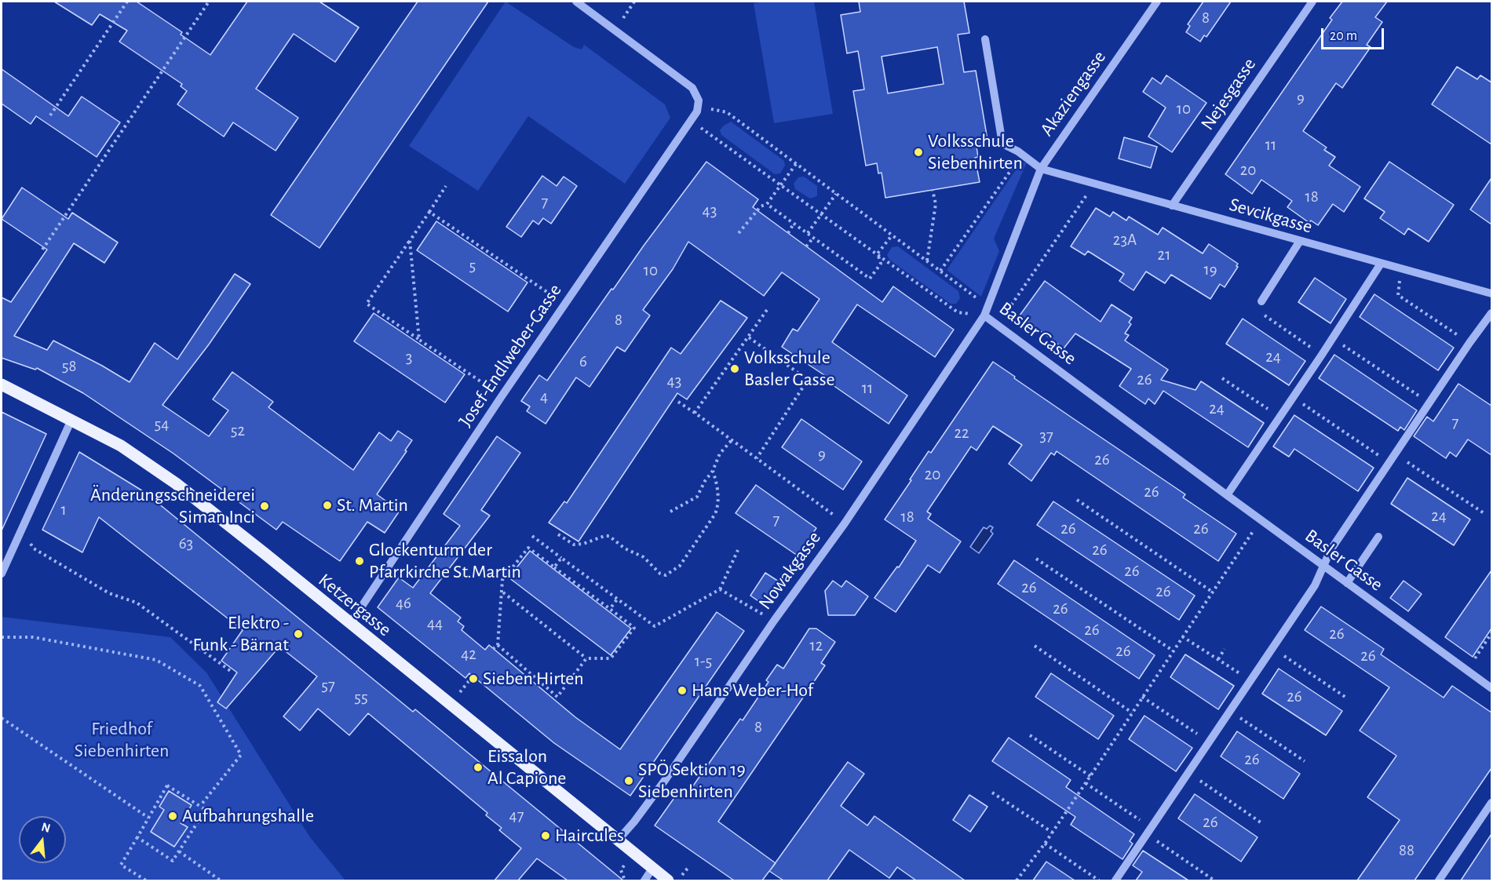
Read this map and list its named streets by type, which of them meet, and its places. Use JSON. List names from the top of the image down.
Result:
{
  "streets": {
    "main road": ["Ketzergasse"],
    "street": [
      "Akaziengasse",
      "Nejesgasse",
      "Sevcikgasse",
      "Basler Gasse",
      "Josef-Endlweber-Gasse",
      "Nowakgasse"
    ]
  },
  "crossings": [
    ["Akaziengasse", "Sevcikgasse"],
    ["Akaziengasse", "Basler Gasse"],
    ["Akaziengasse", "Nowakgasse"],
    ["Nejesgasse", "Sevcikgasse"],
    ["Basler Gasse", "Josef-Endlweber-Gasse"],
    ["Basler Gasse", "Nowakgasse"],
    ["Josef-Endlweber-Gasse", "Ketzergasse"],
    ["Nowakgasse", "Ketzergasse"]
  ],
  "parks": ["Friedhof Siebenhirten"],
  "places": [
    "Volksschule Siebenhirten",
    "Volksschule Basler Gasse",
    "St. Martin",
    "Änderungsschneiderei Siman Inci",
    "Glockenturm der Pfarrkirche St.Martin",
    "Elektro - Funk - Bärnat",
    "Sieben Hirten",
    "Hans Weber-Hof",
    "Eissalon Al Capione",
    "SPÖ Sektion 19 Siebenhirten",
    "Aufbahrungshalle",
    "Haircules"
  ],
  "house_numbers": [
    "8",
    "9",
    "10",
    "11",
    "20",
    "18",
    "7",
    "43",
    "23A",
    "21",
    "5",
    "19",
    "10",
    "8",
    "24",
    "3",
    "6",
    "58",
    "26",
    "43",
    "11",
    "4",
    "24",
    "7",
    "54",
    "52",
    "22",
    "37",
    "9",
    "26",
    "20",
    "26",
    "1",
    "24",
    "18",
    "7",
    "26",
    "26",
    "63",
    "26",
    "26",
    "26",
    "26",
    "46",
    "26",
    "44",
    "26",
    "26",
    "12",
    "26",
    "42",
    "26",
    "1-5",
    "57",
    "26",
    "55",
    "8",
    "26",
    "47",
    "26",
    "88"
  ],
  "scale_bar": "20 m",
  "north": "top"
}
